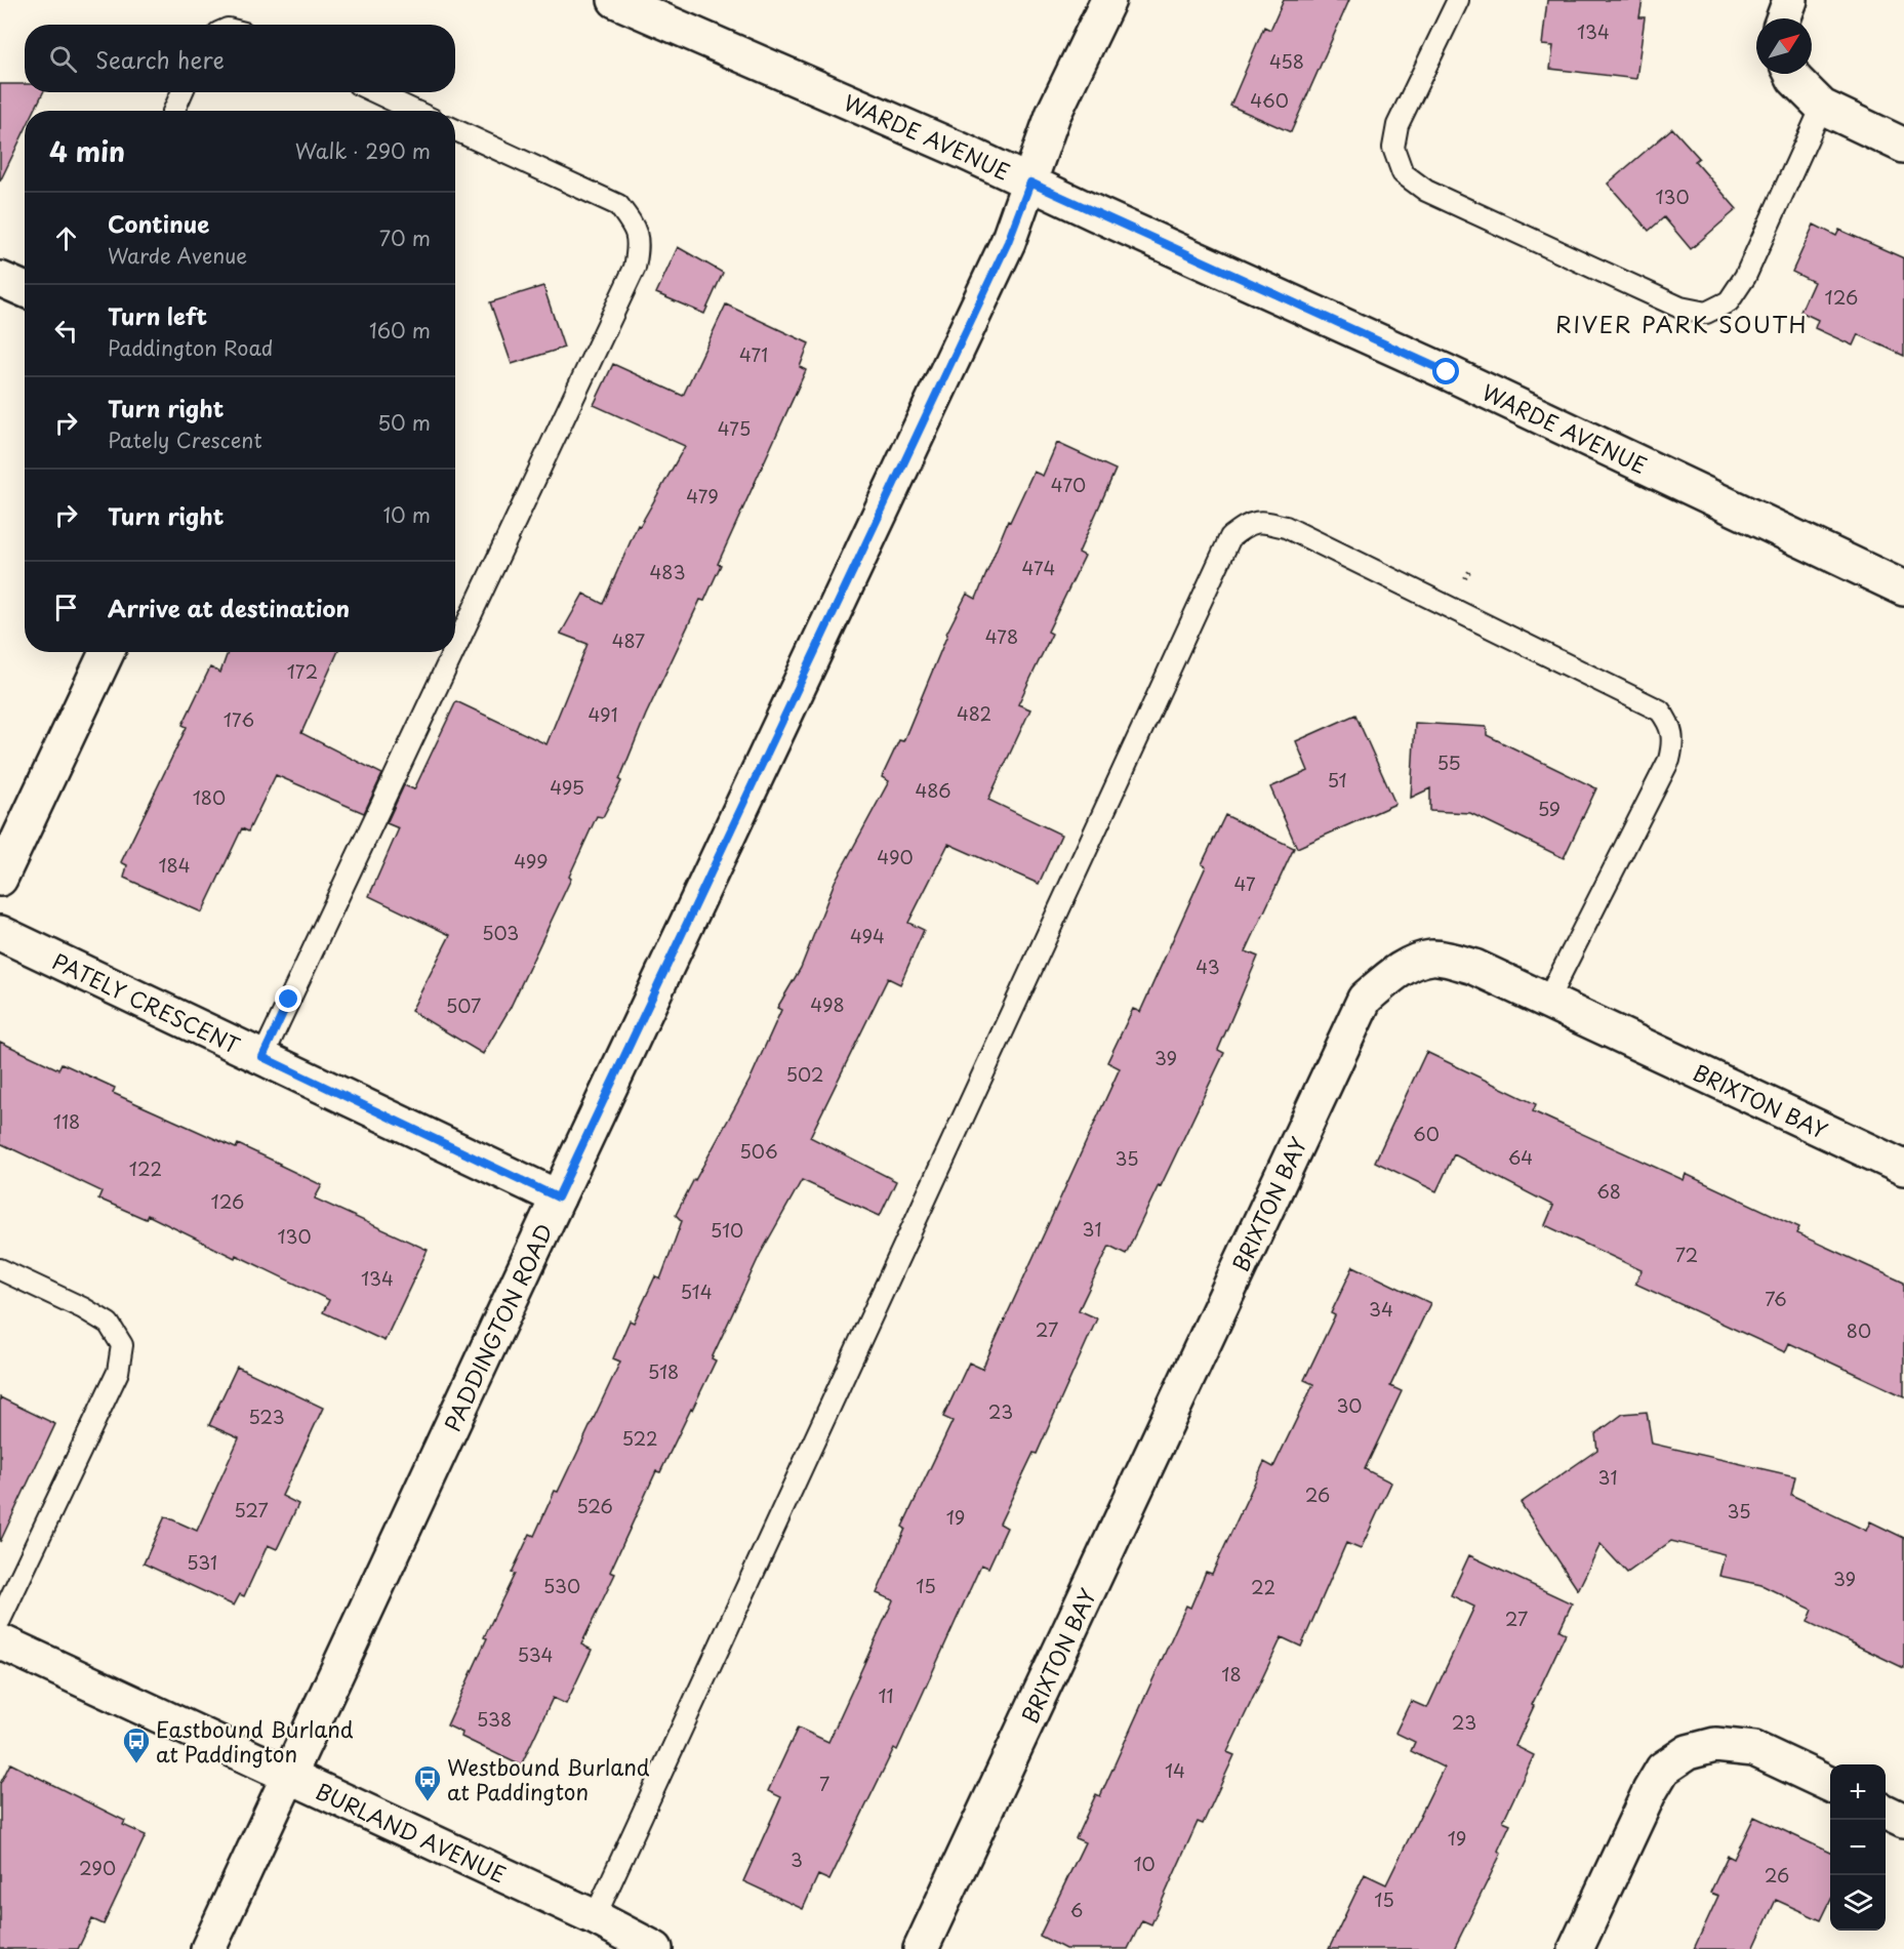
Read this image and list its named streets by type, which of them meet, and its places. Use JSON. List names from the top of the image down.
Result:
{
  "streets": {
    "street": [
      "WARDE AVENUE",
      "PATELY CRESCENT",
      "BRIXTON BAY",
      "PADDINGTON ROAD",
      "BURLAND AVENUE"
    ]
  },
  "crossings": [
    ["WARDE AVENUE", "PADDINGTON ROAD"],
    ["PATELY CRESCENT", "PADDINGTON ROAD"],
    ["PADDINGTON ROAD", "BURLAND AVENUE"]
  ],
  "districts": ["RIVER PARK SOUTH"],
  "places": {
    "bus stop": ["Eastbound Burland at Paddington", "Westbound Burland at Paddington"]
  },
  "house_numbers": [
    "134",
    "458",
    "460",
    "130",
    "126",
    "471",
    "475",
    "470",
    "479",
    "474",
    "483",
    "478",
    "487",
    "172",
    "482",
    "491",
    "176",
    "55",
    "51",
    "495",
    "486",
    "180",
    "59",
    "490",
    "499",
    "184",
    "47",
    "503",
    "494",
    "43",
    "498",
    "507",
    "39",
    "502",
    "118",
    "60",
    "506",
    "64",
    "35",
    "122",
    "68",
    "126",
    "31",
    "510",
    "130",
    "72",
    "134",
    "514",
    "76",
    "34",
    "27",
    "80",
    "518",
    "30",
    "23",
    "523",
    "522",
    "31",
    "26",
    "526",
    "527",
    "35",
    "19",
    "531",
    "39",
    "530",
    "15",
    "22",
    "27",
    "534",
    "18",
    "11",
    "538",
    "23",
    "14",
    "7",
    "19",
    "3",
    "10",
    "290",
    "26",
    "15",
    "6"
  ],
  "north": "top right",
  "page": {
    "search": "Search here",
    "heading": ["4 min", "Walk · 290 m"],
    "list": [
      ["Continue", "Warde Avenue", "70 m"],
      ["Turn left", "Paddington Road", "160 m"],
      ["Turn right", "Pately Crescent", "50 m"],
      ["Turn right", "10 m"],
      "Arrive at destination"
    ],
    "map_buttons": ["+", "−"]
  }
}
